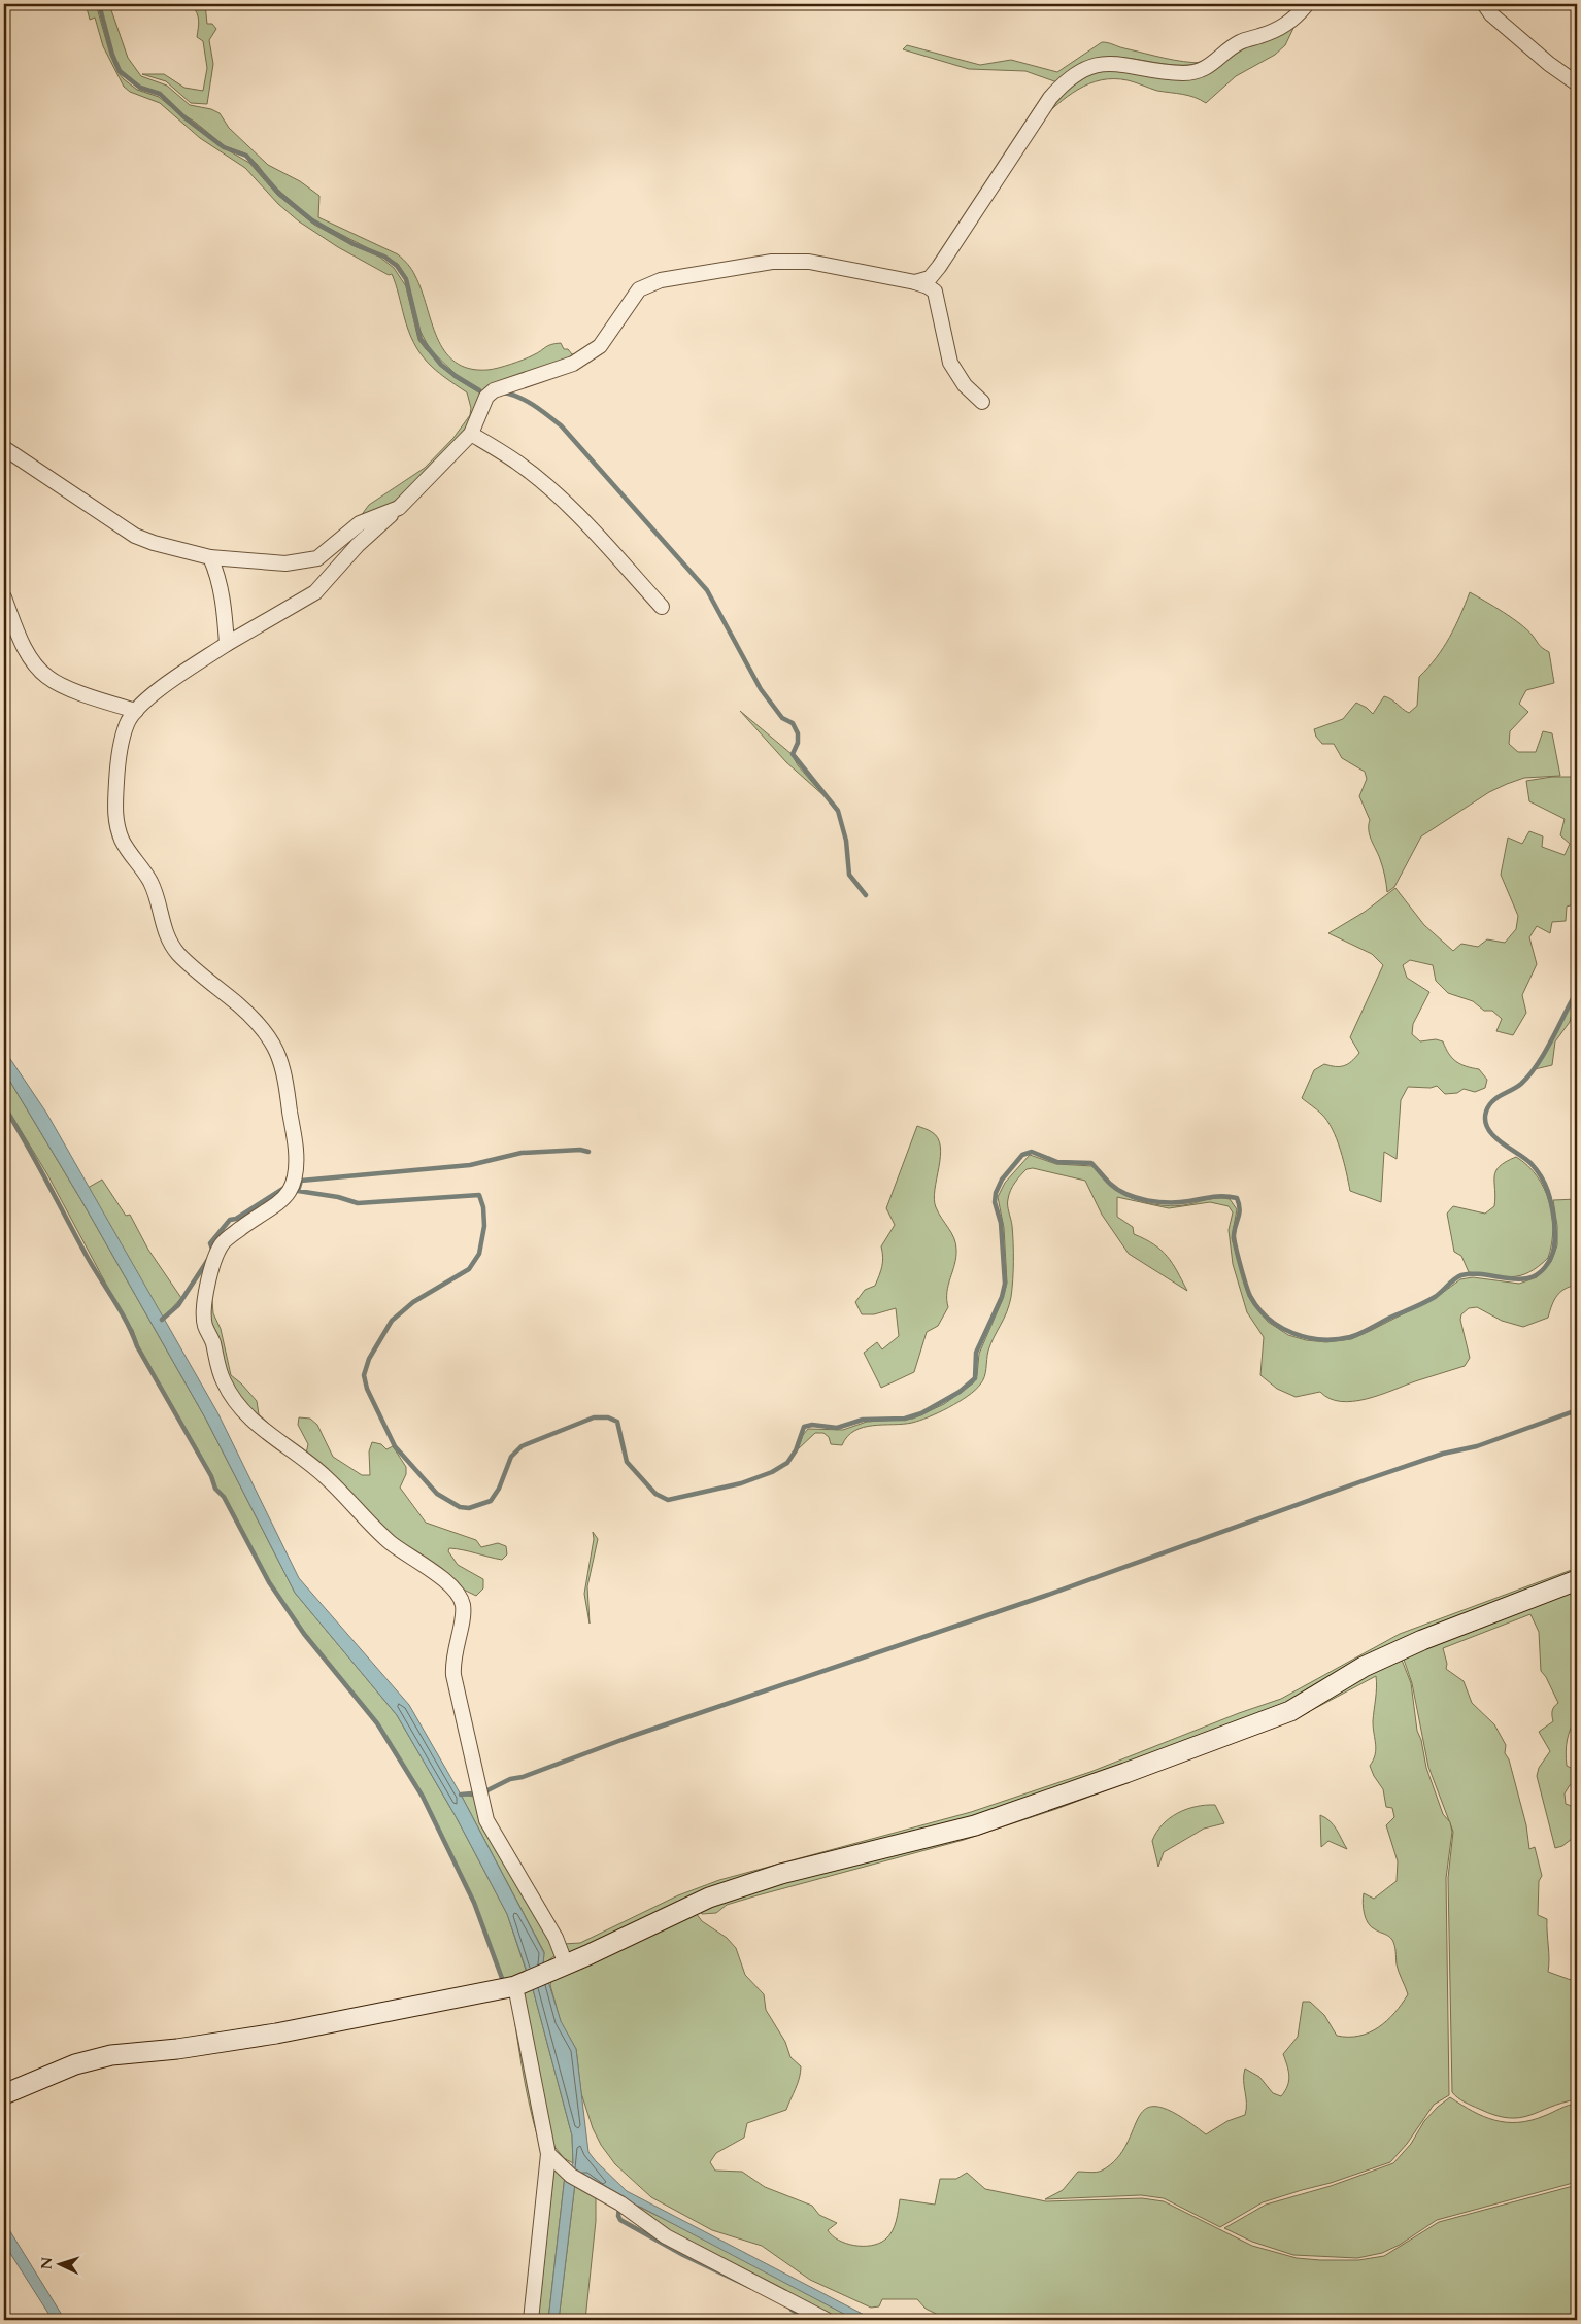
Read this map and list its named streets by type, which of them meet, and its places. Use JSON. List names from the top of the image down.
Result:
{
  "north": "left"
}
